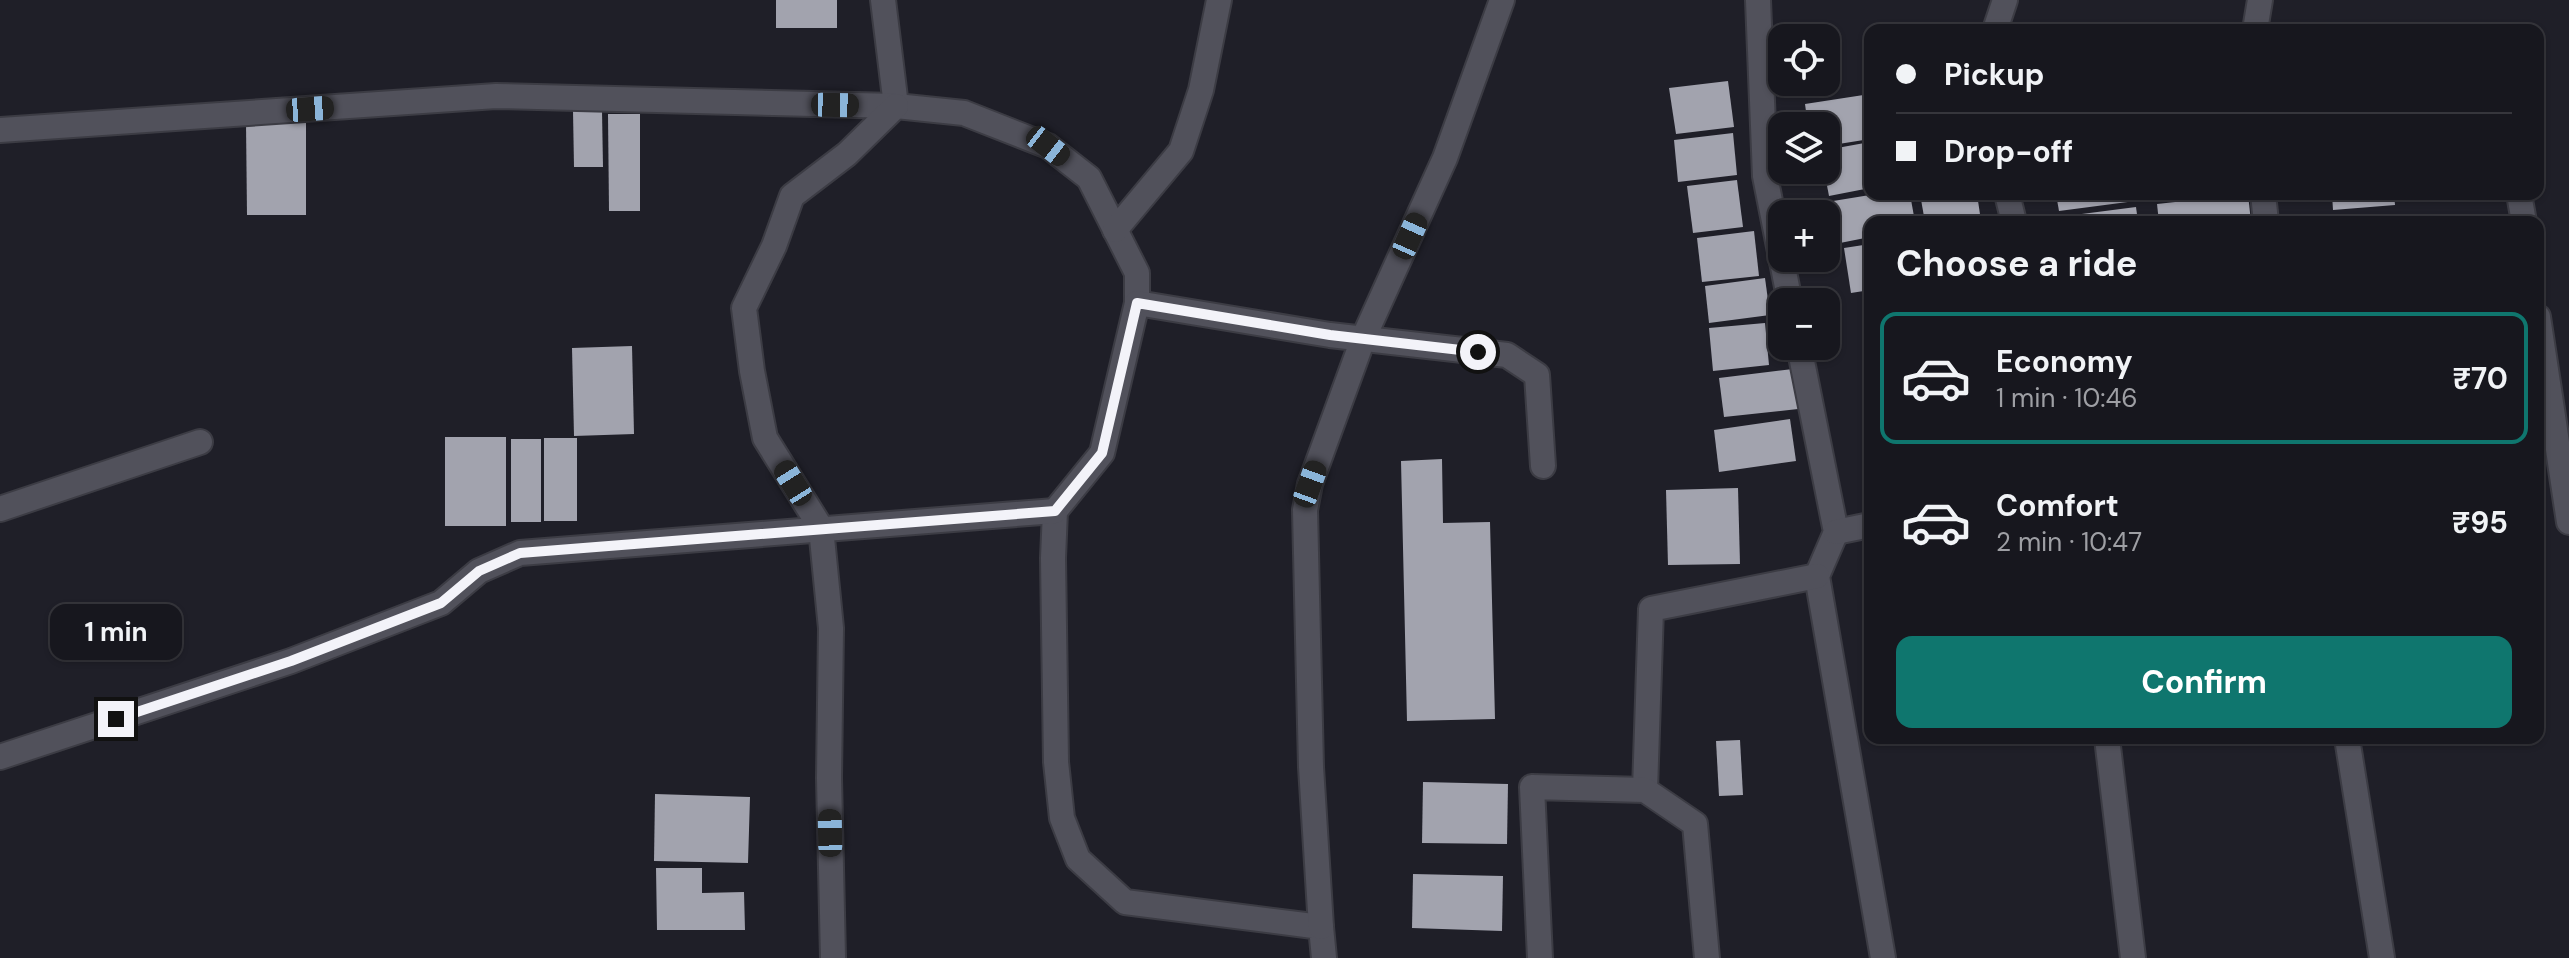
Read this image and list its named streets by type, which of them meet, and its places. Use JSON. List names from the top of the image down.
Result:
{
  "page": {
    "map_buttons": ["+", "−"],
    "banner": ["Pickup", "Drop-off"],
    "heading": "Choose a ride",
    "list": [
      {
        "name": "Economy",
        "note": "1 min · 10:46",
        "value": "₹70"
      },
      {
        "name": "Comfort",
        "note": "2 min · 10:47",
        "value": "₹95"
      }
    ],
    "bubble": "1 min",
    "buttons": "Confirm"
  }
}
